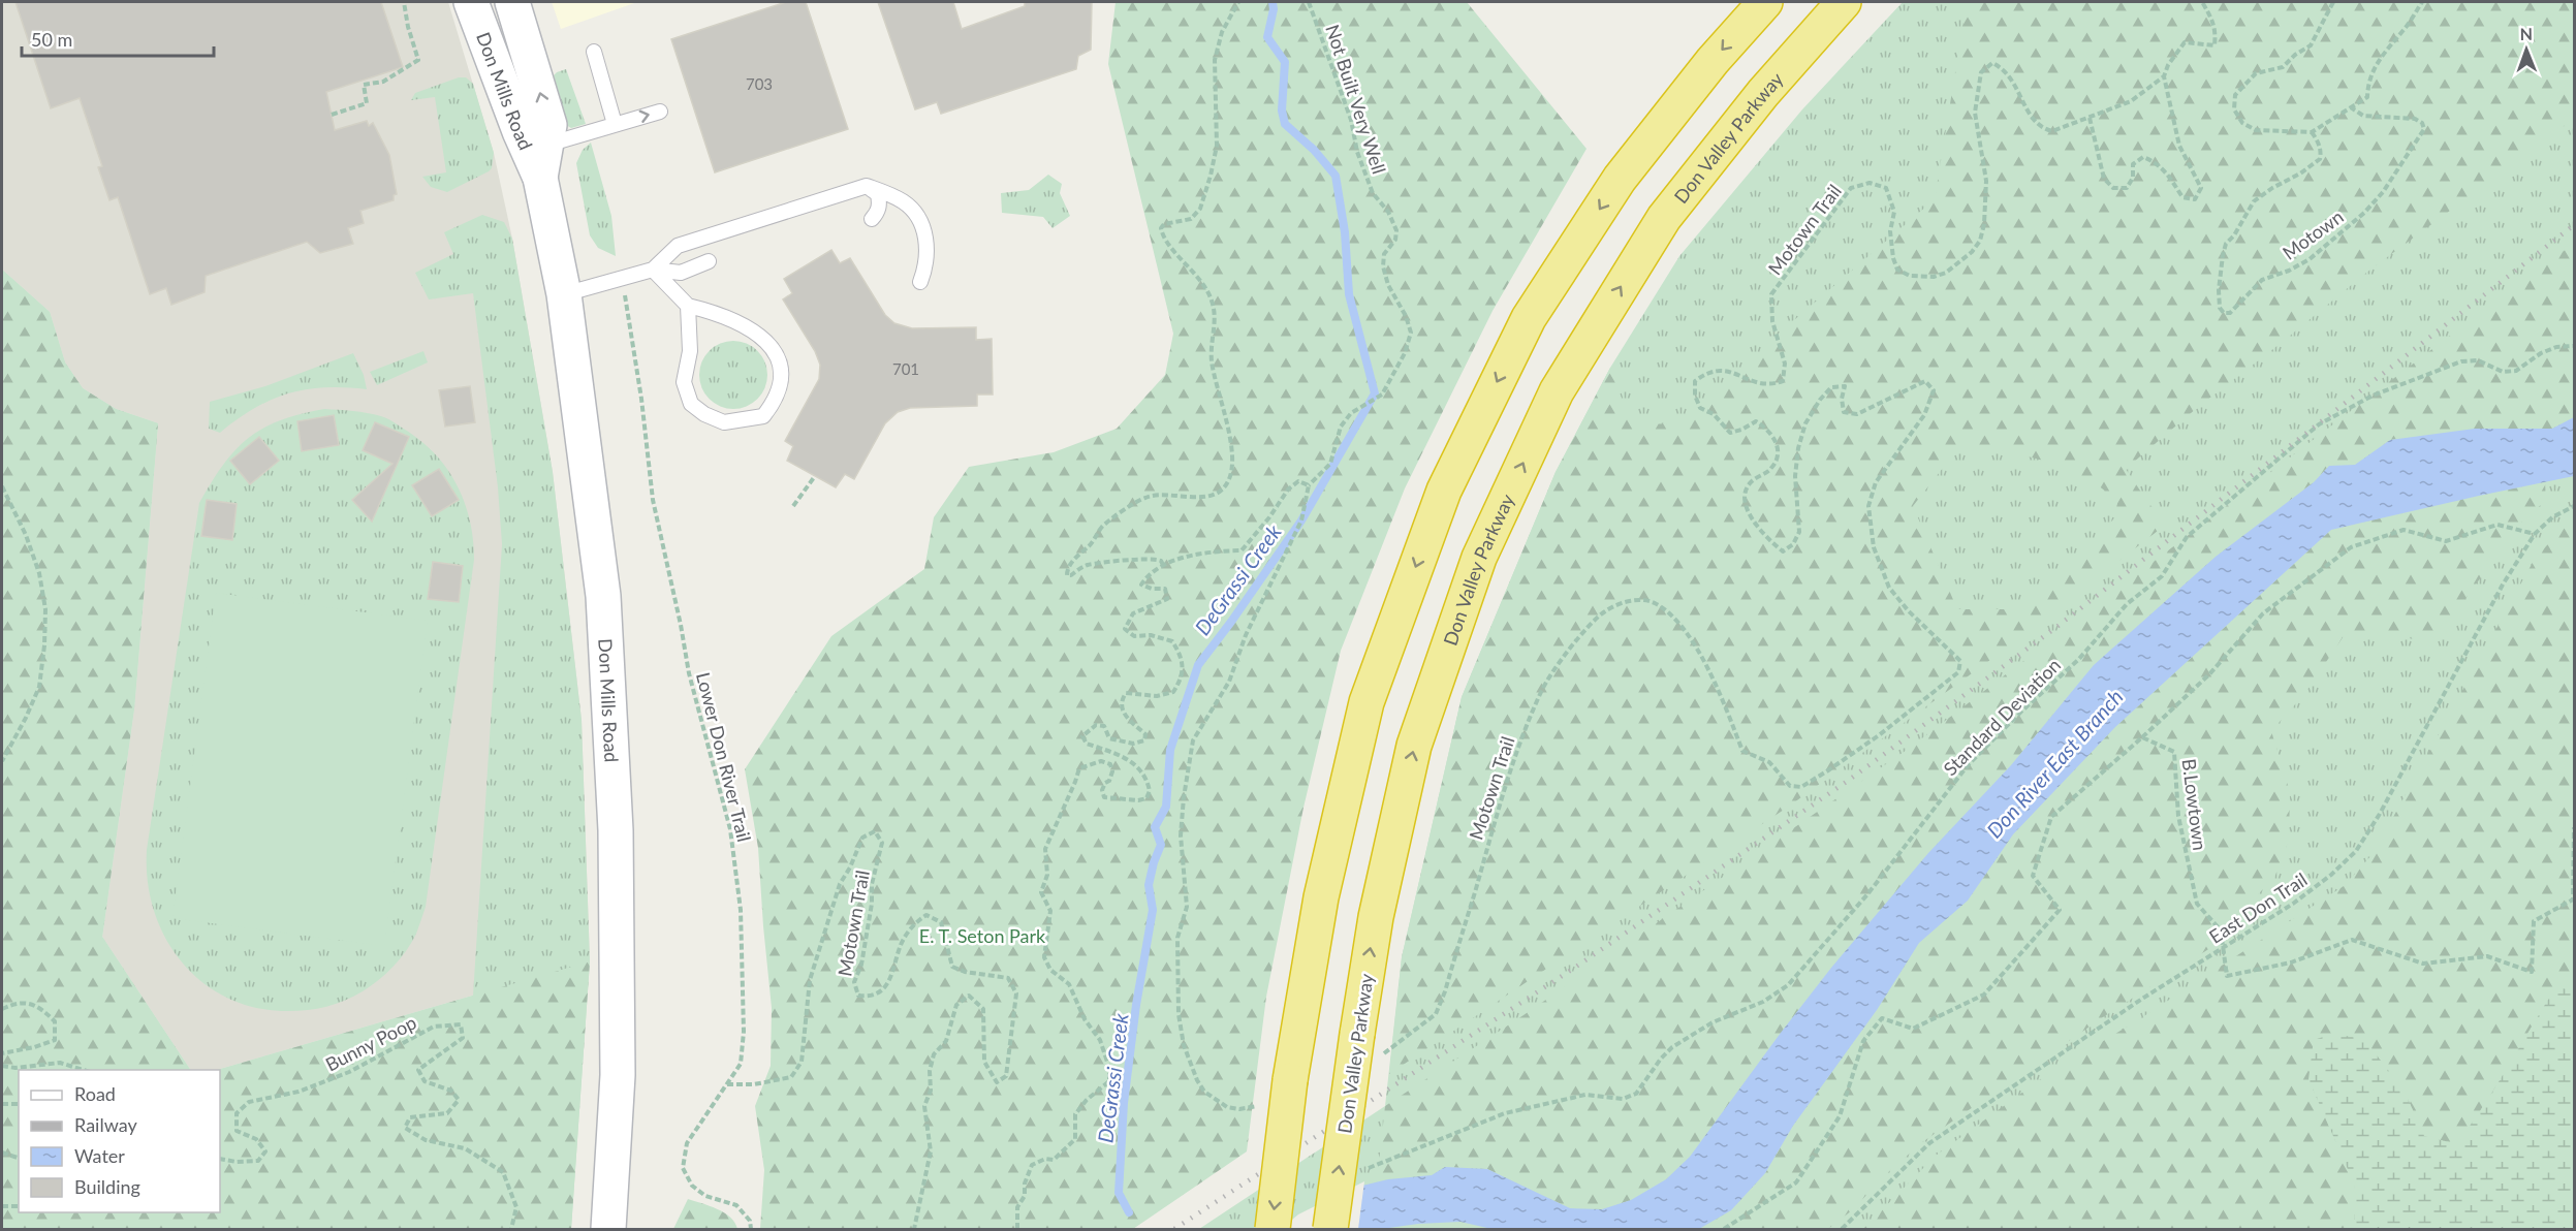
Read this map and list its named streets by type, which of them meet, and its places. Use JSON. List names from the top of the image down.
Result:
{
  "streets": {
    "highway": ["Don Valley Parkway"],
    "main road": ["Don Mills Road"],
    "path": [
      "Not Built Very Well",
      "Motown Trail",
      "Motown",
      "Standard Deviation",
      "Lower Don River Trail",
      "B.Lowtown",
      "East Don Trail",
      "Bunny Poop"
    ]
  },
  "crossings": [
    ["Don Valley Parkway", "Motown Trail"],
    ["Motown Trail", "Lower Don River Trail"],
    ["B.Lowtown", "East Don Trail"]
  ],
  "water": ["DeGrassi Creek", "Don River East Branch"],
  "parks": ["E. T. Seton Park"],
  "house_numbers": ["703", "701"],
  "legend": [
    "Road",
    "Railway",
    "Water",
    "Building"
  ],
  "scale_bar": "50 m",
  "north": "top"
}
